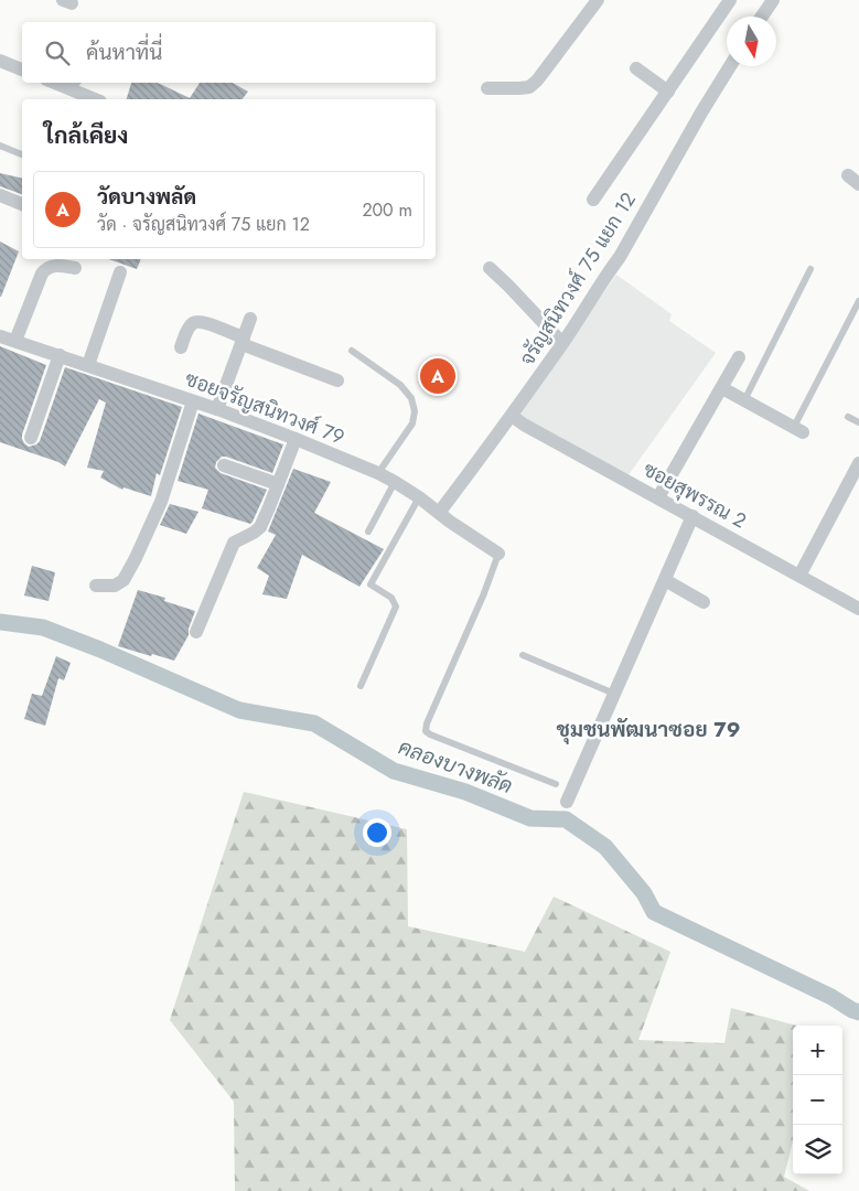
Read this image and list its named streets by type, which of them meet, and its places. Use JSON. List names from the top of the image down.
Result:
{
  "streets": {
    "street": ["จรัญสนิทวงศ์ 75 แยก 12", "ซอยจรัญสนิทวงศ์ 79", "ซอยสุพรรณ 2"]
  },
  "crossings": [
    ["จรัญสนิทวงศ์ 75 แยก 12", "ซอยจรัญสนิทวงศ์ 79"],
    ["จรัญสนิทวงศ์ 75 แยก 12", "ซอยสุพรรณ 2"]
  ],
  "districts": ["ชุมชนพัฒนาซอย 79"],
  "water": ["คลองบางพลัด"],
  "north": "bottom",
  "page": {
    "search": "ค้นหาที่นี่",
    "heading": "ใกล้เคียง",
    "list": [
      {
        "mark": "A",
        "name": "วัดบางพลัด",
        "note": "วัด · จรัญสนิทวงศ์ 75 แยก 12",
        "value": "200 m"
      }
    ],
    "pins": "A",
    "map_buttons": ["+", "−"]
  }
}
